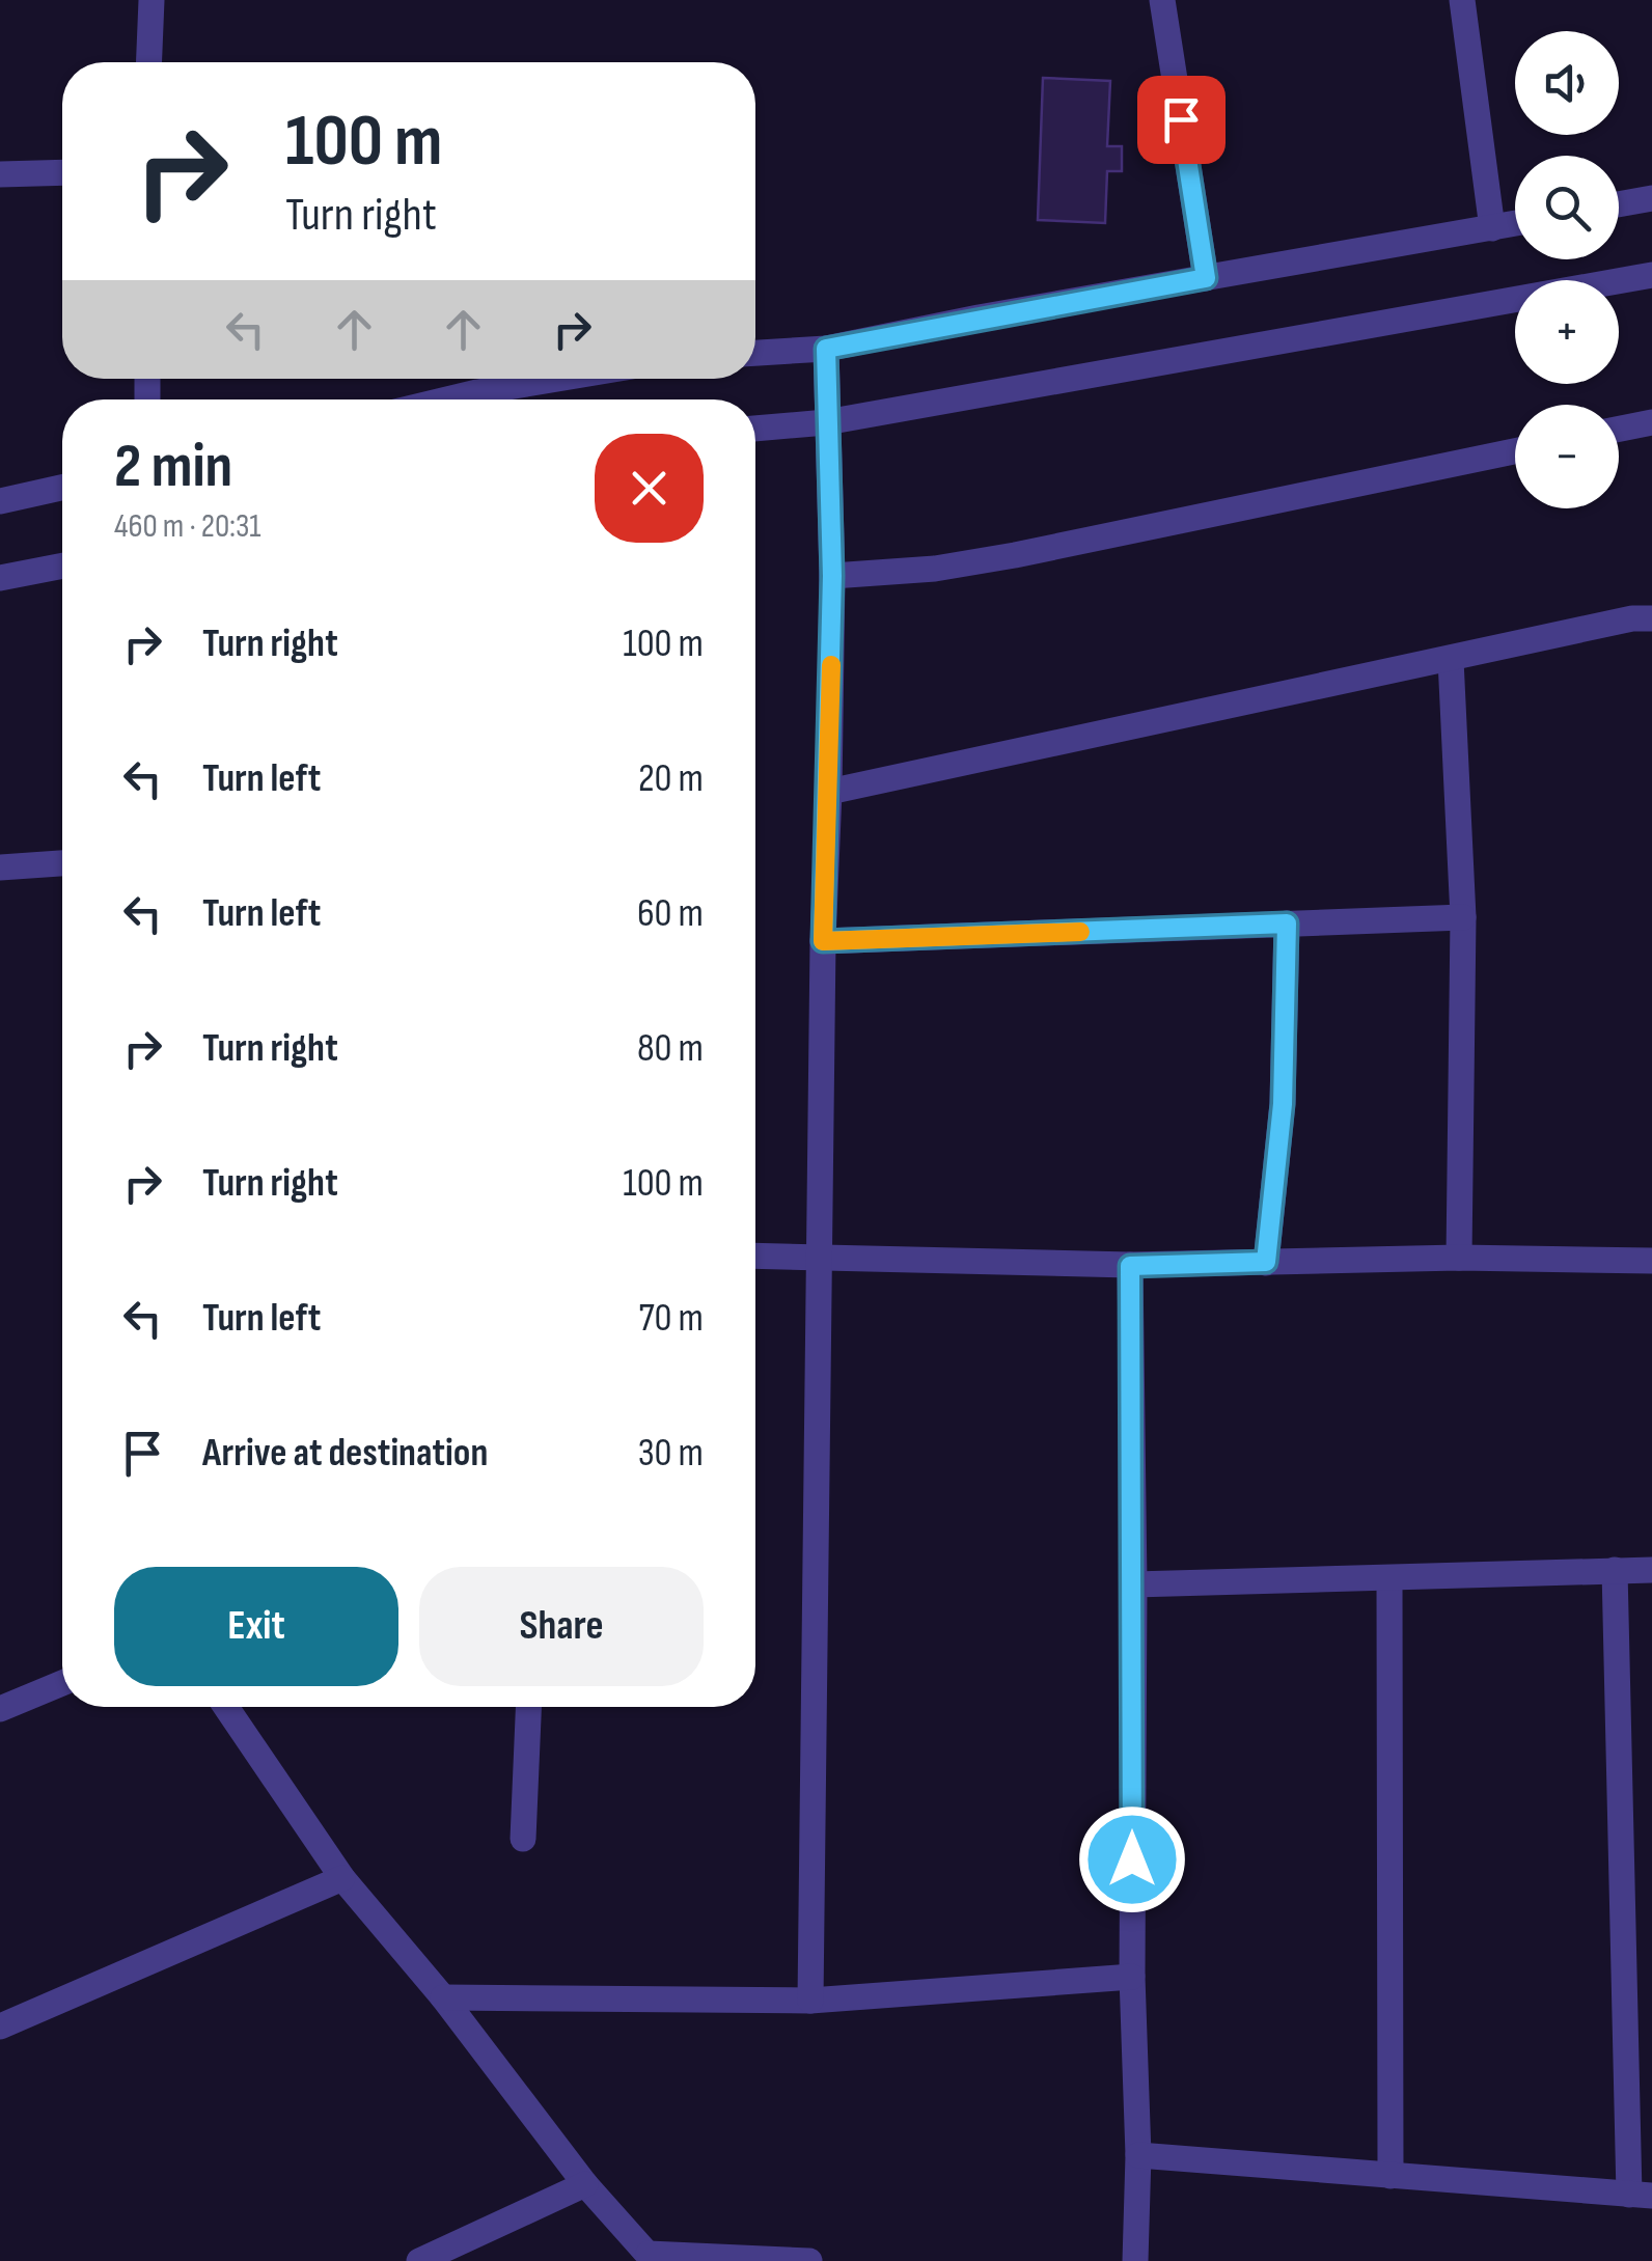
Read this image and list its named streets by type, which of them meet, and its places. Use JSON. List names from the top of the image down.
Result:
{
  "page": {
    "map_buttons": ["+", "−"],
    "turn": ["100 m", "Turn right"],
    "heading": ["2 min", "460 m · 20:31"],
    "list": [
      {
        "name": "Turn right",
        "value": "100 m"
      },
      {
        "name": "Turn left",
        "value": "20 m"
      },
      {
        "name": "Turn left",
        "value": "60 m"
      },
      {
        "name": "Turn right",
        "value": "80 m"
      },
      {
        "name": "Turn right",
        "value": "100 m"
      },
      {
        "name": "Turn left",
        "value": "70 m"
      },
      {
        "name": "Arrive at destination",
        "value": "30 m"
      }
    ],
    "buttons": ["Exit", "Share"]
  }
}
